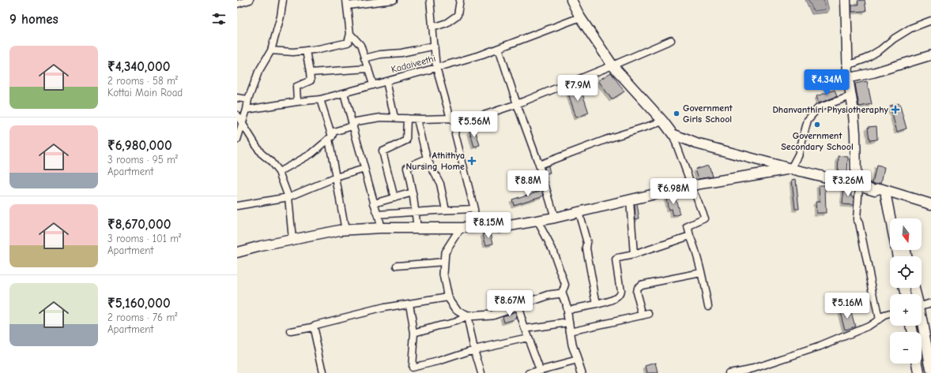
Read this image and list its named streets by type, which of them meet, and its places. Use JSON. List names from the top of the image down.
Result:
{
  "streets": {
    "street": ["Kadaiveethi"]
  },
  "places": {
    "health": ["Dhanvanthiri Physiotheraphy", "Athithya Nursing Home"],
    "other": ["Government Girls School", "Government Secondary School"]
  },
  "north": "bottom",
  "page": {
    "heading": "9 homes",
    "list": [
      {
        "name": "₹4,340,000",
        "note": "2 rooms · 58 m² · Kottai Main Road"
      },
      {
        "name": "₹6,980,000",
        "note": "3 rooms · 95 m² · Apartment"
      },
      {
        "name": "₹8,670,000",
        "note": "3 rooms · 101 m² · Apartment"
      },
      {
        "name": "₹5,160,000",
        "note": "2 rooms · 76 m² · Apartment"
      }
    ],
    "price": [
      "₹4.34M",
      "₹7.9M",
      "₹5.56M",
      "₹8.8M",
      "₹3.26M",
      "₹6.98M",
      "₹8.15M",
      "₹8.67M",
      "₹5.16M"
    ],
    "map_buttons": ["+", "−"]
  }
}
